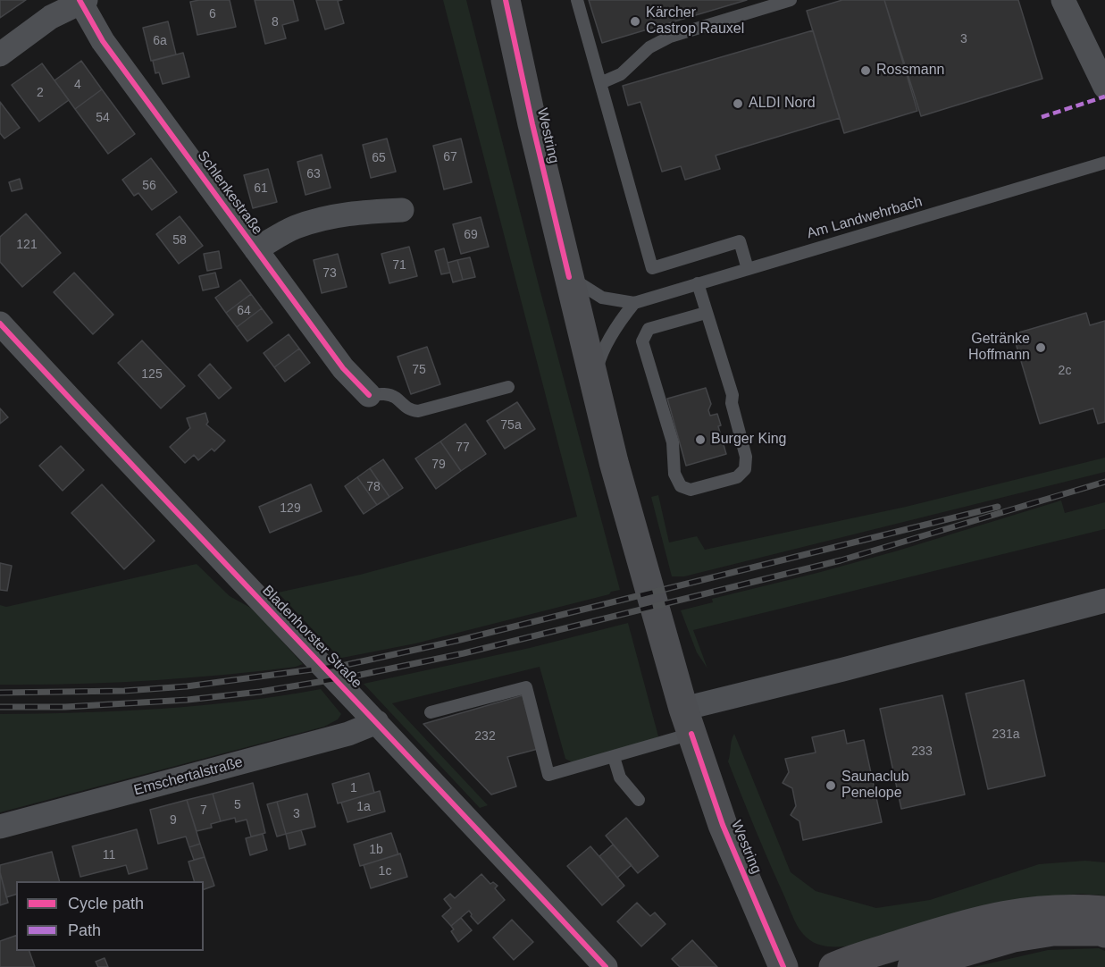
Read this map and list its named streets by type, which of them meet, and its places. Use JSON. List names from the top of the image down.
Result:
{
  "streets": {
    "main road": ["Westring"],
    "street": ["Schlenkestraße", "Bladenhorster Straße", "Emschertalstraße"],
    "lane": ["Am Landwehrbach"]
  },
  "crossings": [
    ["Westring", "Am Landwehrbach"],
    ["Bladenhorster Straße", "Emschertalstraße"]
  ],
  "places": [
    "Kärcher Castrop Rauxel",
    "Rossmann",
    "ALDI Nord",
    "Getränke Hoffmann",
    "Burger King",
    "Saunaclub Penelope"
  ],
  "house_numbers": [
    "6",
    "8",
    "3",
    "6a",
    "4",
    "2",
    "54",
    "67",
    "65",
    "63",
    "56",
    "61",
    "69",
    "58",
    "121",
    "71",
    "73",
    "64",
    "75",
    "2c",
    "125",
    "75a",
    "77",
    "79",
    "78",
    "129",
    "231a",
    "232",
    "233",
    "1",
    "5",
    "1a",
    "7",
    "3",
    "9",
    "1b",
    "11",
    "1c"
  ],
  "legend": ["Cycle path", "Path"]
}
